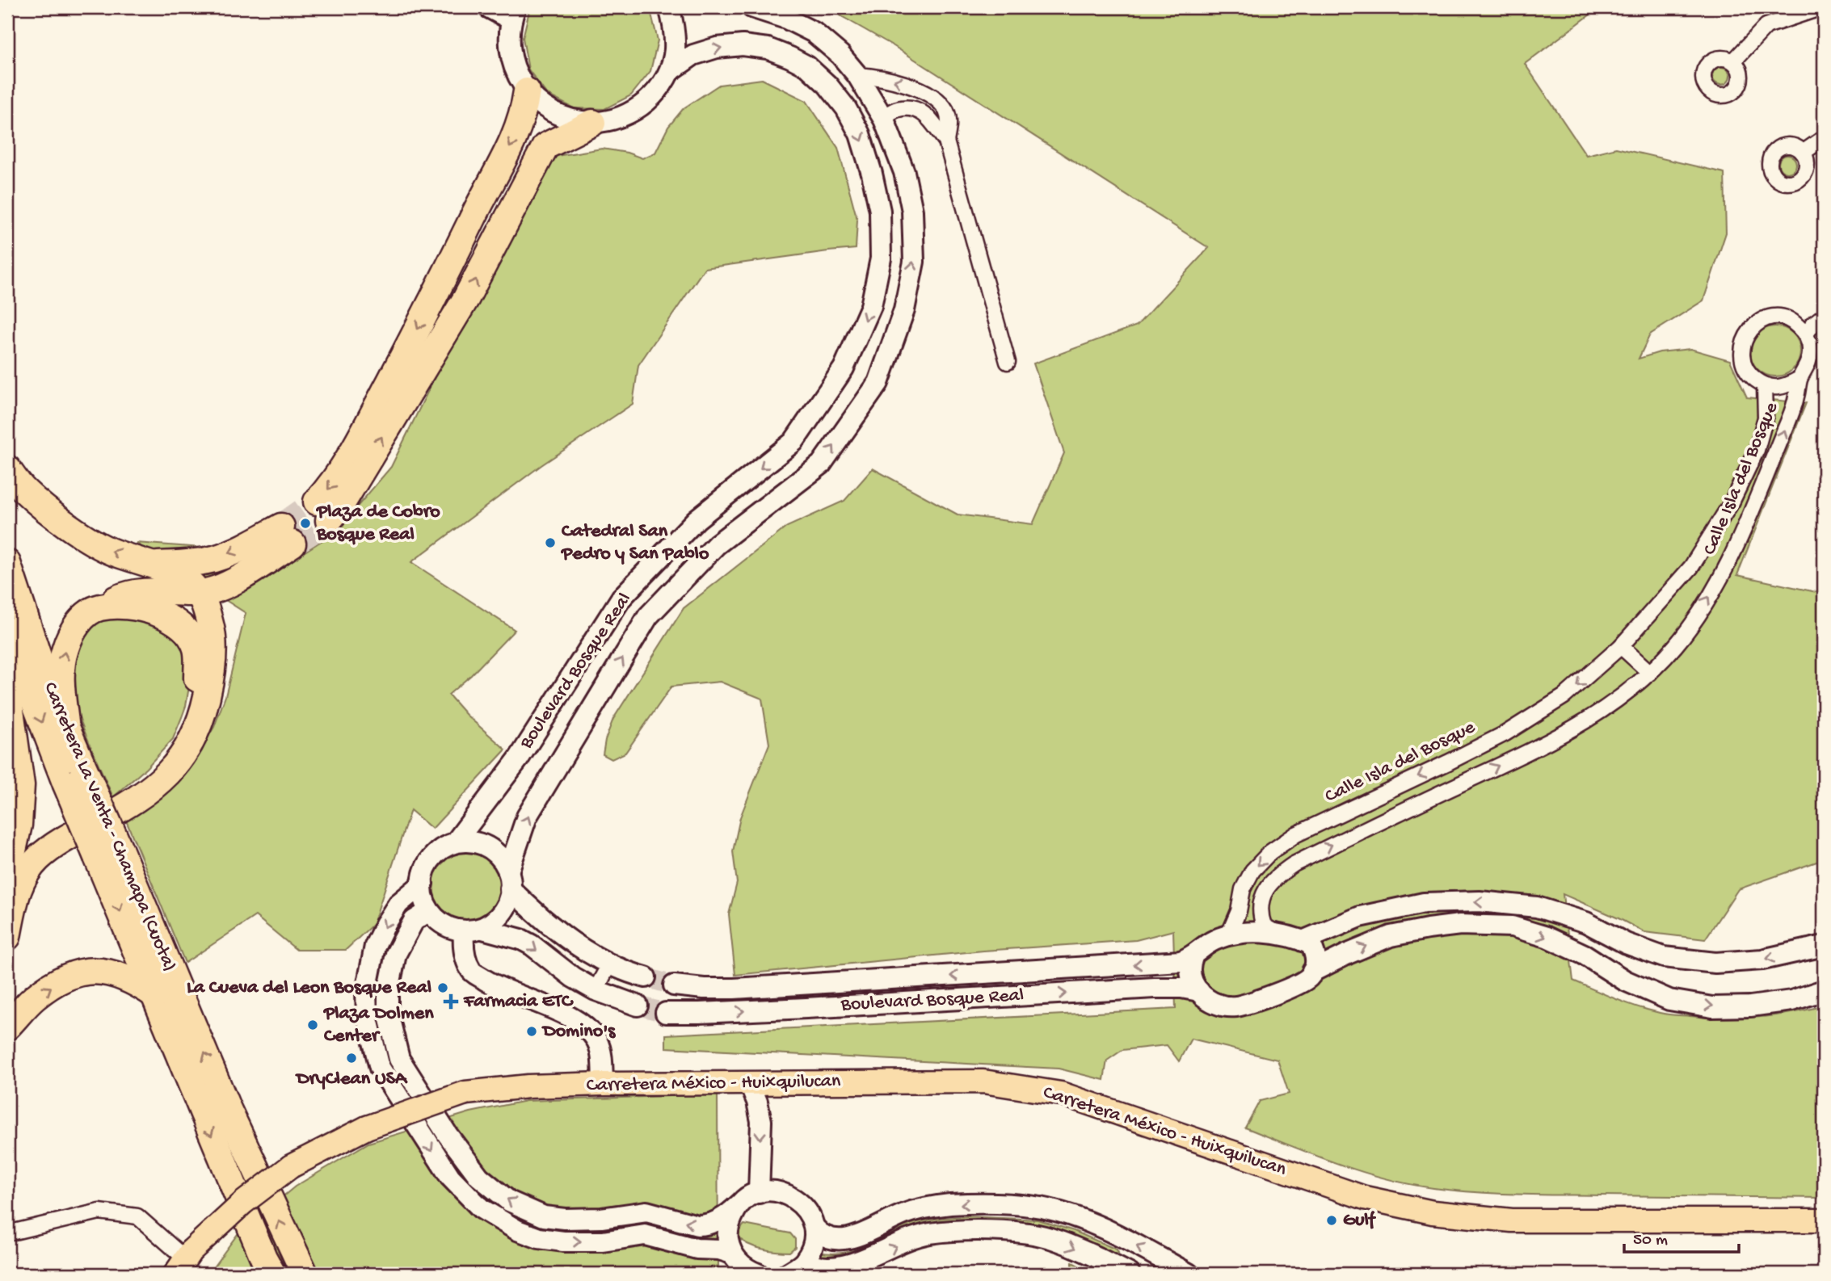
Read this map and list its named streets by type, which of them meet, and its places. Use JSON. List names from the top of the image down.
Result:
{
  "streets": {
    "highway": ["Carretera La Venta - Chamapa (Cuota)"],
    "main road": ["Boulevard Bosque Real", "Carretera México - Huixquilucan"],
    "street": ["Calle Isla del Bosque"]
  },
  "places": {
    "other": [
      "Plaza de Cobro Bosque Real",
      "Catedral San Pedro y San Pablo",
      "La Cueva del Leon Bosque Real",
      "Plaza Dolmen Center",
      "Domino's",
      "DryClean USA",
      "Gulf"
    ],
    "health": ["Farmacia ETC"]
  },
  "scale_bar": "50 m"
}
